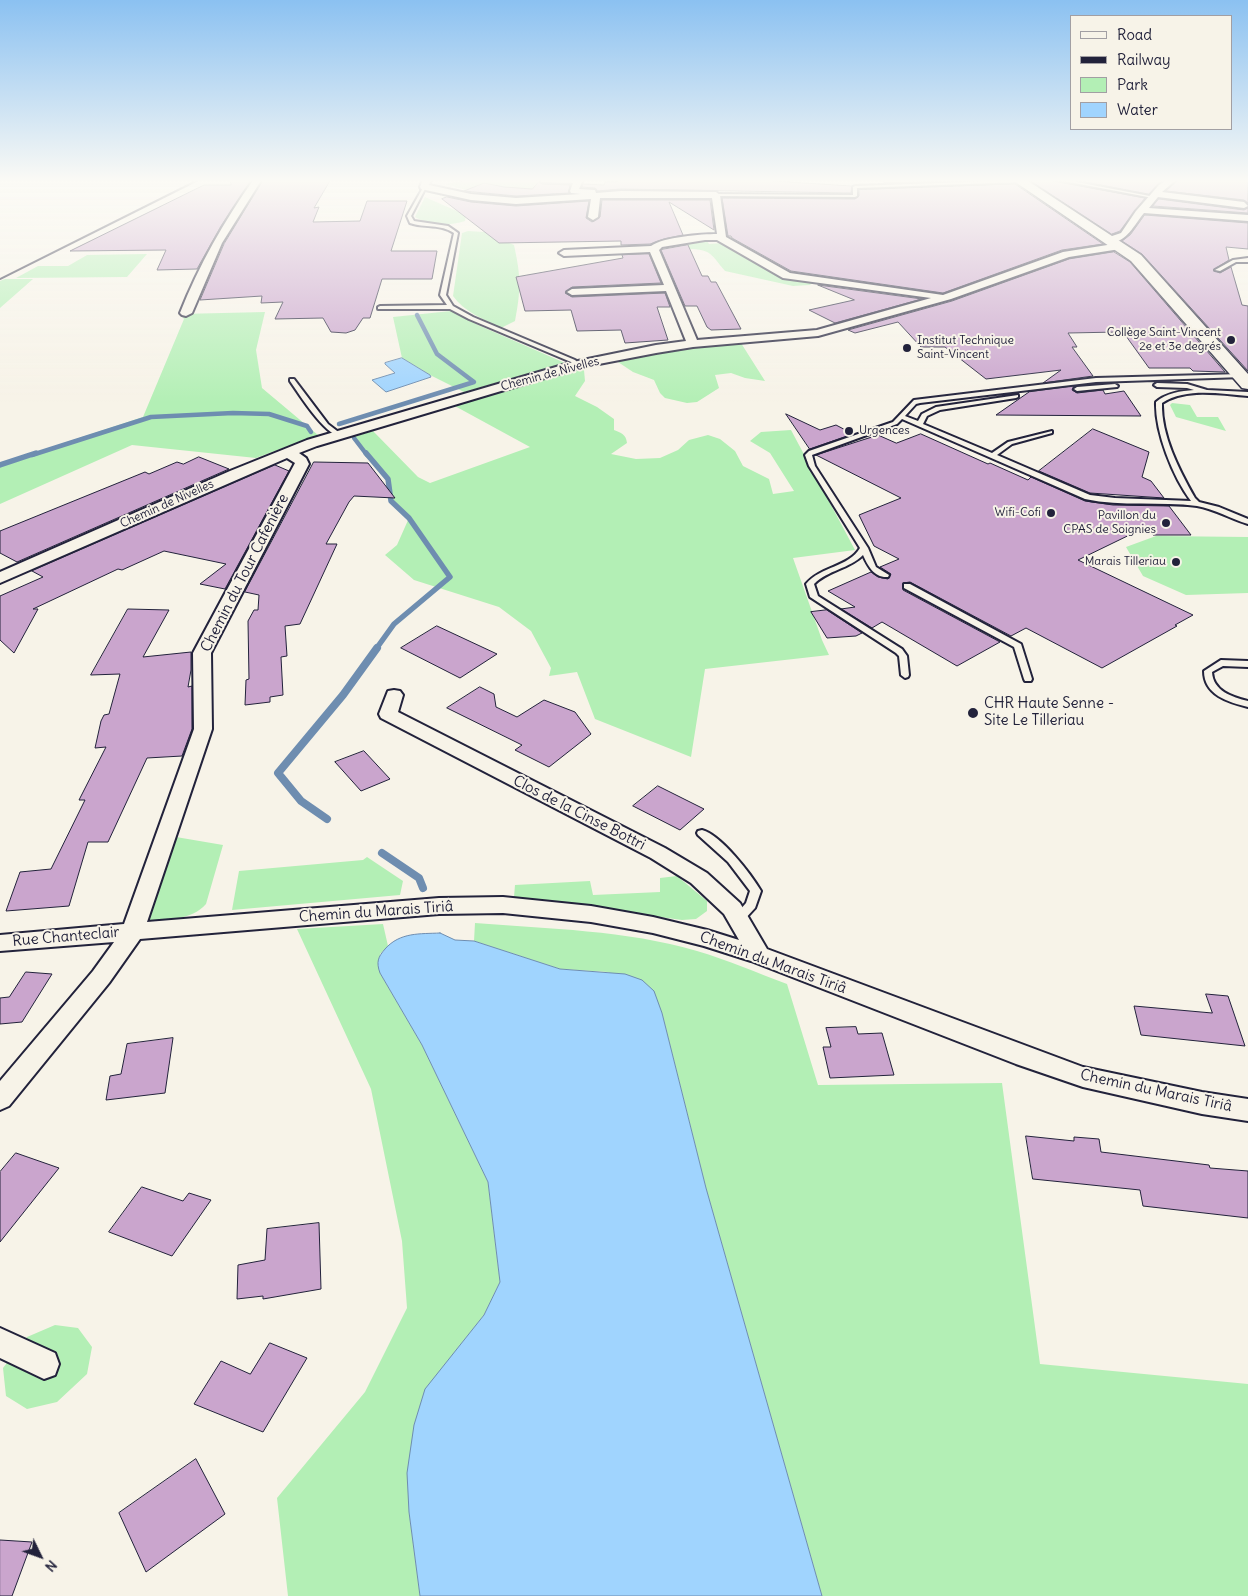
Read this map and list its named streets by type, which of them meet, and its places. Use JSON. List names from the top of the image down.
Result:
{
  "streets": {
    "street": [
      "Chemin de Nivelles",
      "Chemin du Tour Cafenière",
      "Clos de la Cinse Bottri",
      "Chemin du Marais Tiriâ",
      "Rue Chanteclair"
    ]
  },
  "crossings": [
    ["Chemin de Nivelles", "Chemin du Tour Cafenière"],
    ["Chemin du Tour Cafenière", "Chemin du Marais Tiriâ"],
    ["Chemin du Tour Cafenière", "Rue Chanteclair"],
    ["Clos de la Cinse Bottri", "Chemin du Marais Tiriâ"],
    ["Chemin du Marais Tiriâ", "Rue Chanteclair"]
  ],
  "places": [
    "Collège Saint-Vincent 2e et 3e degrés",
    "Institut Technique Saint-Vincent",
    "Urgences",
    "Wifi-Cofi",
    "Pavillon du CPAS de Soignies",
    "Marais Tilleriau",
    "CHR Haute Senne - Site Le Tilleriau"
  ],
  "legend": [
    "Road",
    "Railway",
    "Park",
    "Water"
  ],
  "north": "bottom right"
}
